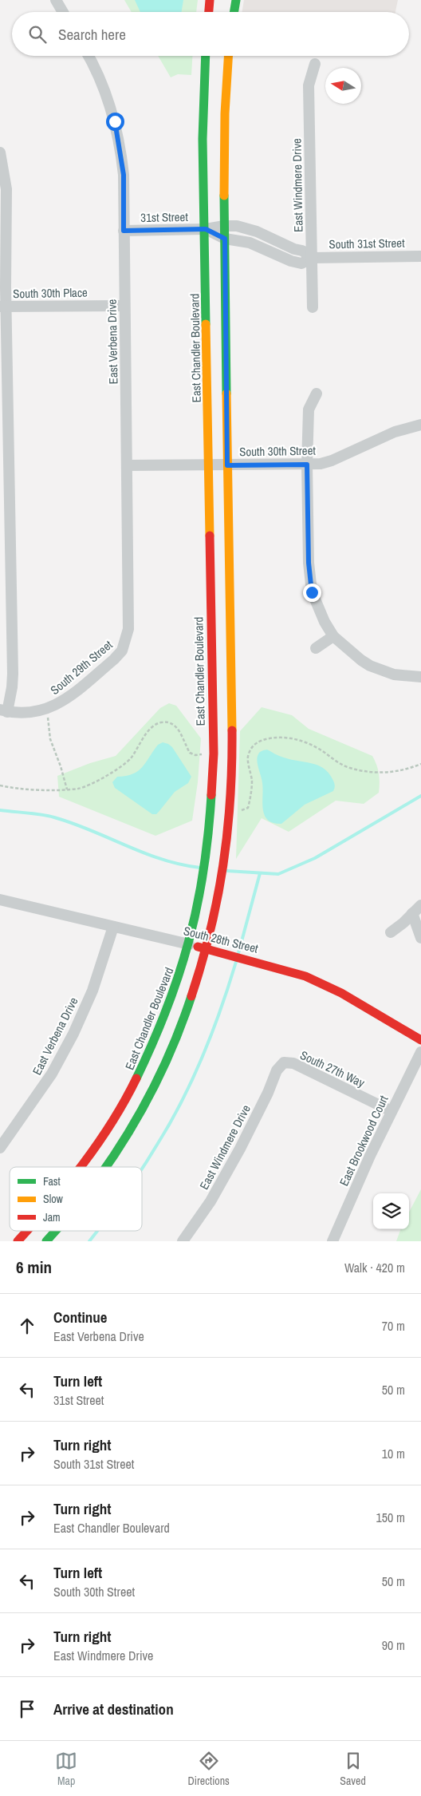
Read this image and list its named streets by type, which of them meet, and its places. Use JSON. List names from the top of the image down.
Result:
{
  "streets": {
    "main road": ["East Chandler Boulevard", "South 28th Street"],
    "street": [
      "East Windmere Drive",
      "31st Street",
      "South 31st Street",
      "South 30th Place",
      "East Verbena Drive",
      "South 30th Street",
      "South 29th Street",
      "South 27th Way",
      "East Brookwood Court"
    ]
  },
  "crossings": [
    ["East Windmere Drive", "South 31st Street"],
    ["East Windmere Drive", "South 27th Way"],
    ["31st Street", "South 31st Street"],
    ["31st Street", "East Verbena Drive"],
    ["31st Street", "East Chandler Boulevard"],
    ["South 31st Street", "East Chandler Boulevard"],
    ["South 30th Place", "East Verbena Drive"],
    ["East Verbena Drive", "South 30th Street"],
    ["East Verbena Drive", "South 29th Street"],
    ["East Verbena Drive", "South 28th Street"],
    ["East Chandler Boulevard", "South 30th Street"],
    ["East Chandler Boulevard", "South 28th Street"],
    ["South 27th Way", "East Brookwood Court"]
  ],
  "legend": ["Fast", "Slow", "Jam"],
  "north": "left",
  "page": {
    "search": "Search here",
    "heading": ["6 min", "Walk · 420 m"],
    "list": [
      ["Continue", "East Verbena Drive", "70 m"],
      ["Turn left", "31st Street", "50 m"],
      ["Turn right", "South 31st Street", "10 m"],
      ["Turn right", "East Chandler Boulevard", "150 m"],
      ["Turn left", "South 30th Street", "50 m"],
      ["Turn right", "East Windmere Drive", "90 m"],
      "Arrive at destination"
    ],
    "nav": ["Map", "Directions", "Saved"]
  }
}
